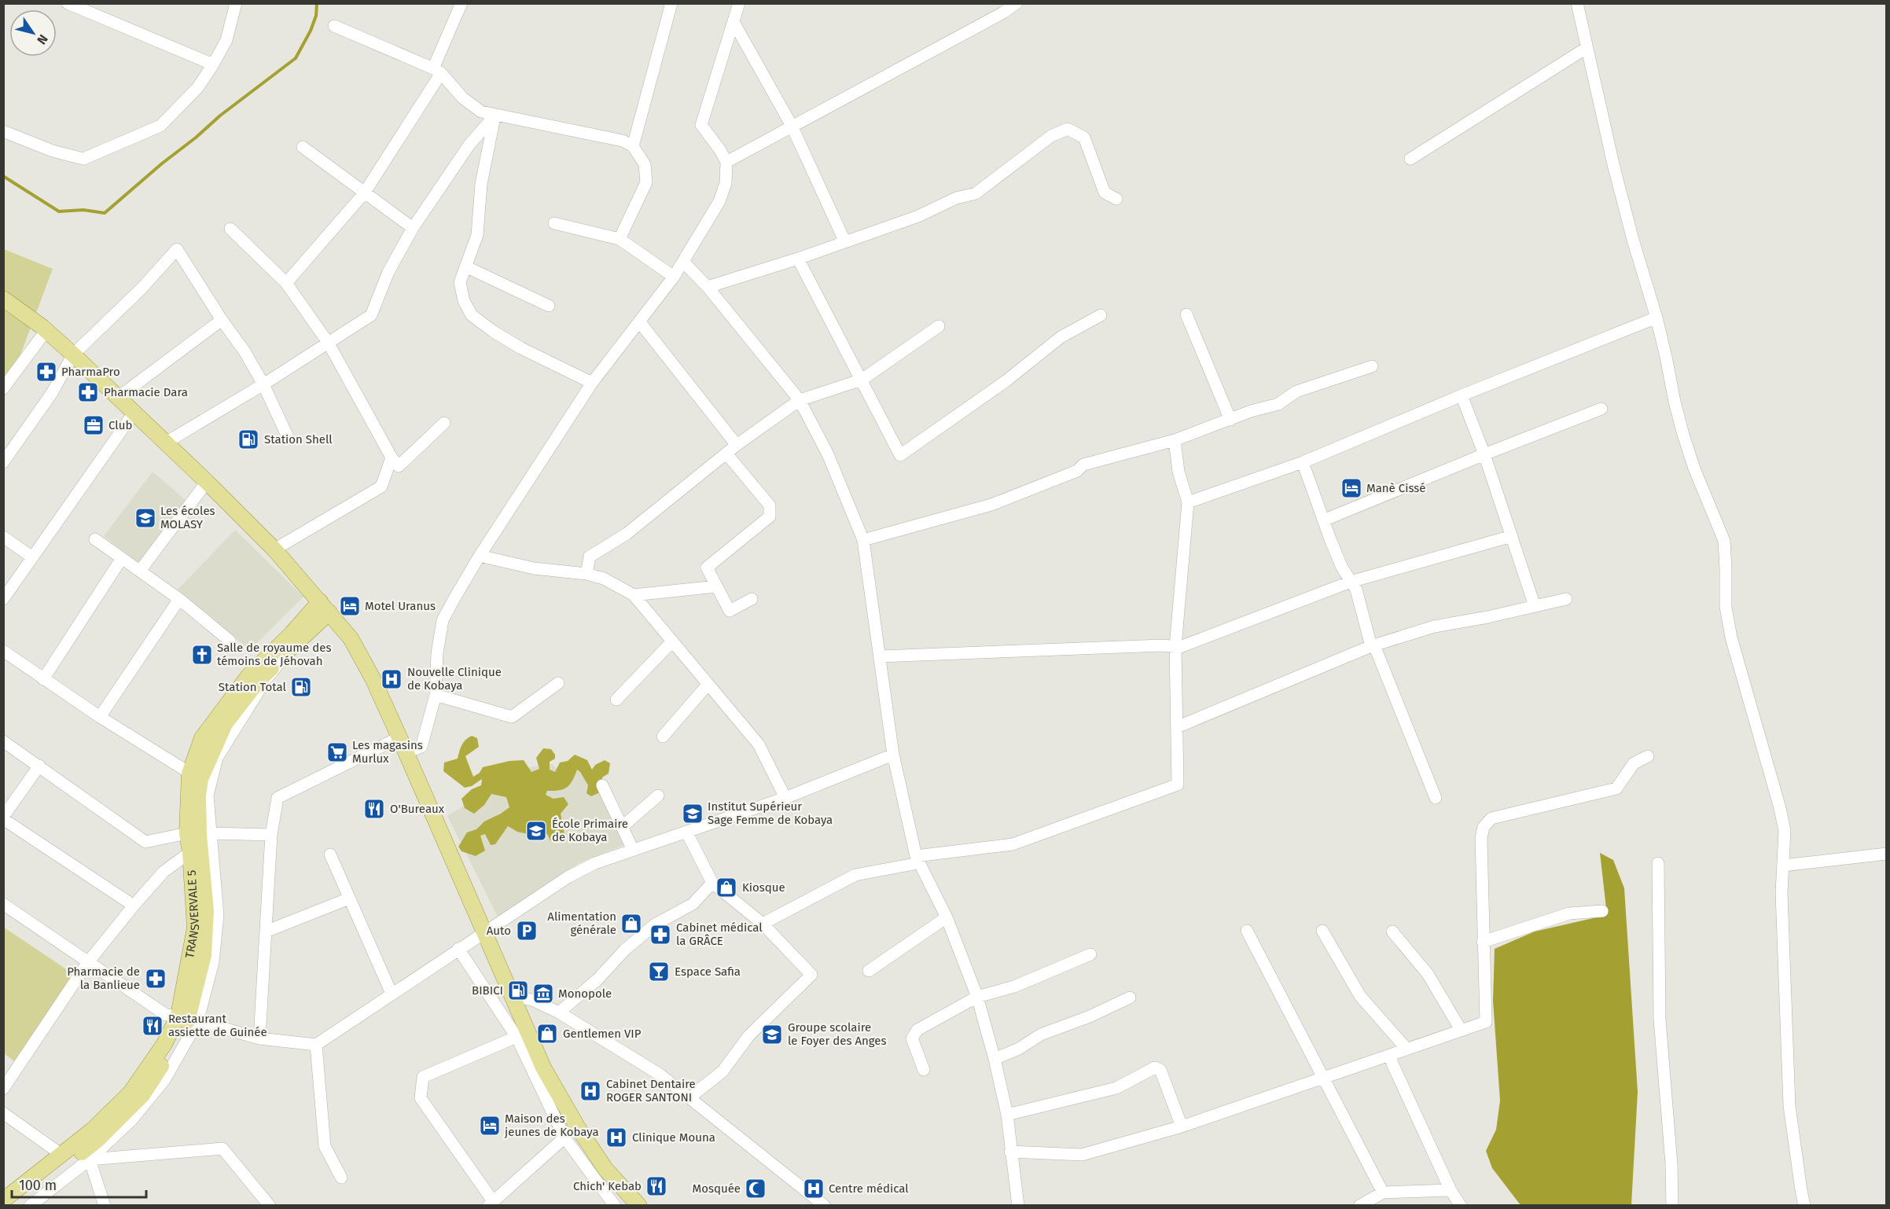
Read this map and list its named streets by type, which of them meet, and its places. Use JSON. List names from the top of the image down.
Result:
{
  "streets": {
    "main road": ["TRANSVERVALE 5"]
  },
  "places": {
    "pharmacy": [
      "PharmaPro",
      "Pharmacie Dara",
      "Cabinet médical la GRÂCE",
      "Pharmacie de la Banlieue"
    ],
    "office": ["Club"],
    "fuel station": ["Station Shell", "Station Total", "BIBICI"],
    "hotel": ["Manè Cissé", "Motel Uranus", "Maison des jeunes de Kobaya"],
    "school or university": [
      "Les écoles MOLASY",
      "Institut Supérieur Sage Femme de Kobaya",
      "École Primaire de Kobaya",
      "Groupe scolaire le Foyer des Anges"
    ],
    "church": ["Salle de royaume des témoins de Jéhovah"],
    "hospital": [
      "Nouvelle Clinique de Kobaya",
      "Cabinet Dentaire ROGER SANTONI",
      "Clinique Mouna",
      "Centre médical"
    ],
    "supermarket": ["Les magasins Murlux"],
    "restaurant": ["O'Bureaux", "Restaurant assiette de Guinée", "Chich' Kebab"],
    "shop": ["Kiosque", "Alimentation générale", "Gentlemen VIP"],
    "parking": ["Auto"],
    "bar": ["Espace Safia"],
    "museum": ["Monopole"],
    "mosque": ["Mosquée"]
  },
  "scale_bar": "100 m",
  "north": "bottom right"
}
